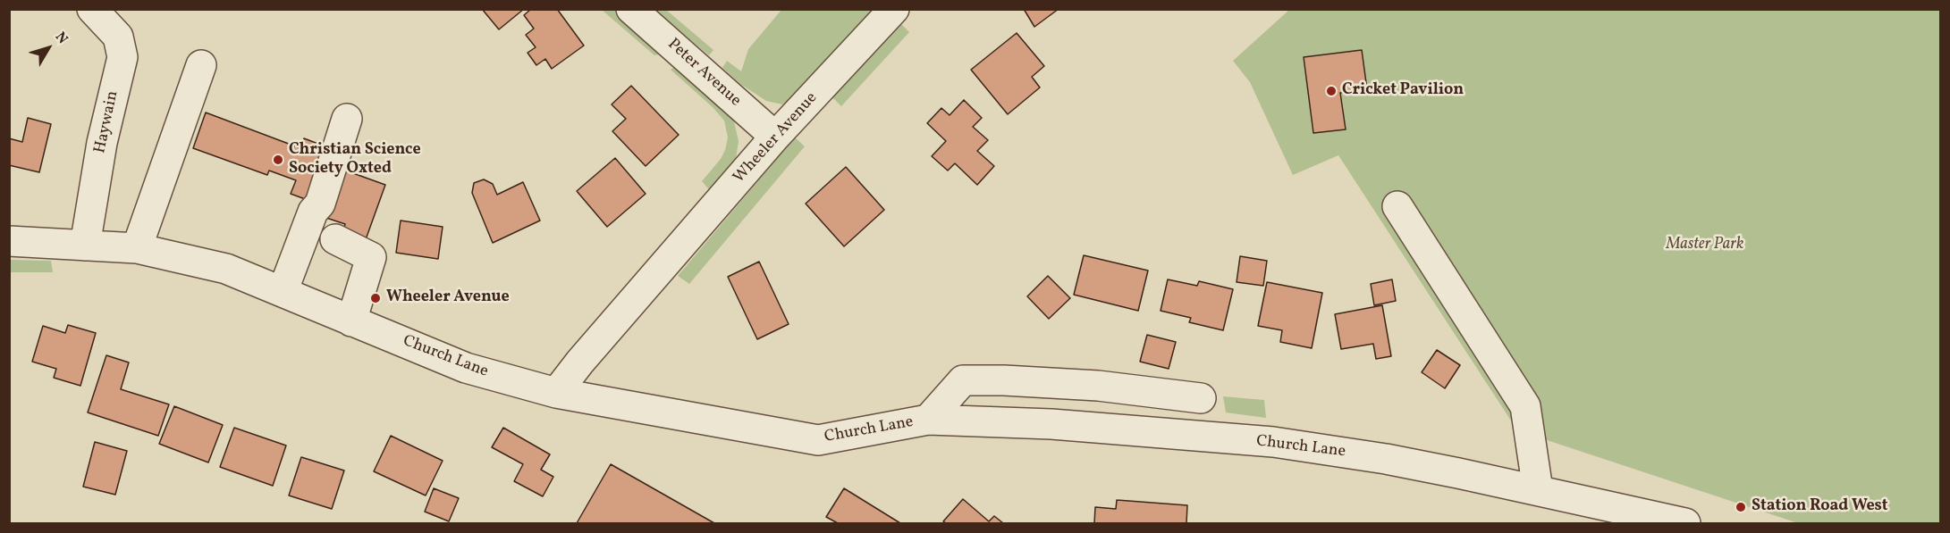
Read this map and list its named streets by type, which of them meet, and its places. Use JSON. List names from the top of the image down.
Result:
{
  "streets": {
    "street": [
      "Peter Avenue",
      "Haywain",
      "Wheeler Avenue",
      "Church Lane"
    ]
  },
  "crossings": [
    ["Peter Avenue", "Wheeler Avenue"],
    ["Haywain", "Church Lane"],
    ["Wheeler Avenue", "Church Lane"]
  ],
  "parks": ["Master Park"],
  "places": [
    "Cricket Pavilion",
    "Christian Science Society Oxted",
    "Wheeler Avenue",
    "Station Road West"
  ],
  "north": "top right"
}
